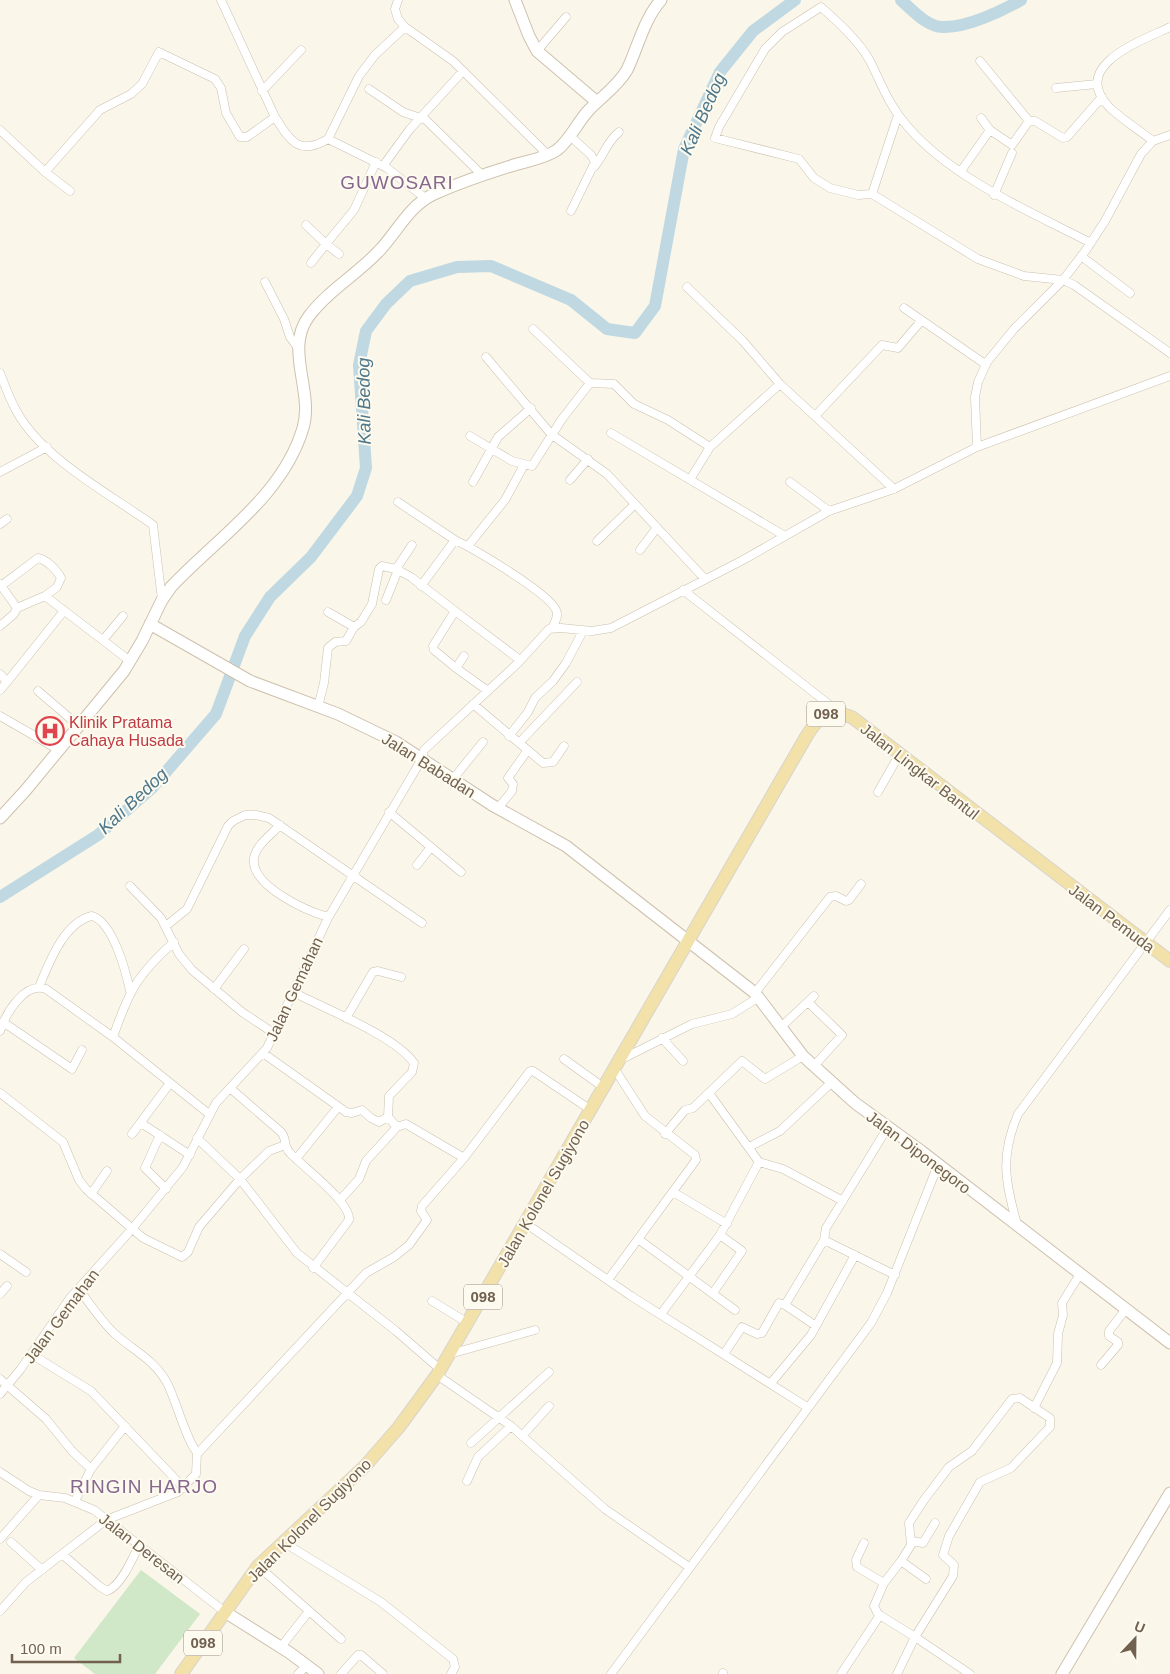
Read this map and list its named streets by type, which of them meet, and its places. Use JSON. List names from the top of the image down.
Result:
{
  "streets": {
    "main road": [
      "098",
      "Jalan Babadan",
      "Jalan Lingkar Bantul",
      "Jalan Pemuda",
      "Jalan Diponegoro",
      "Jalan Kolonel Sugiyono"
    ],
    "street": ["Jalan Gemahan", "Jalan Deresan"]
  },
  "crossings": [
    ["098", "Jalan Babadan"],
    ["098", "Jalan Lingkar Bantul"],
    ["098", "Jalan Diponegoro"],
    ["098", "Jalan Kolonel Sugiyono"],
    ["098", "Jalan Deresan"],
    ["Jalan Babadan", "Jalan Gemahan"],
    ["Jalan Babadan", "Jalan Diponegoro"],
    ["Jalan Babadan", "Jalan Kolonel Sugiyono"],
    ["Jalan Lingkar Bantul", "Jalan Pemuda"],
    ["Jalan Diponegoro", "Jalan Kolonel Sugiyono"],
    ["Jalan Kolonel Sugiyono", "Jalan Deresan"]
  ],
  "districts": ["GUWOSARI", "RINGIN HARJO"],
  "water": ["Kali Bedog"],
  "places": {
    "hospital": ["Klinik Pratama Cahaya Husada"]
  },
  "scale_bar": "100 m",
  "north": "top"
}
